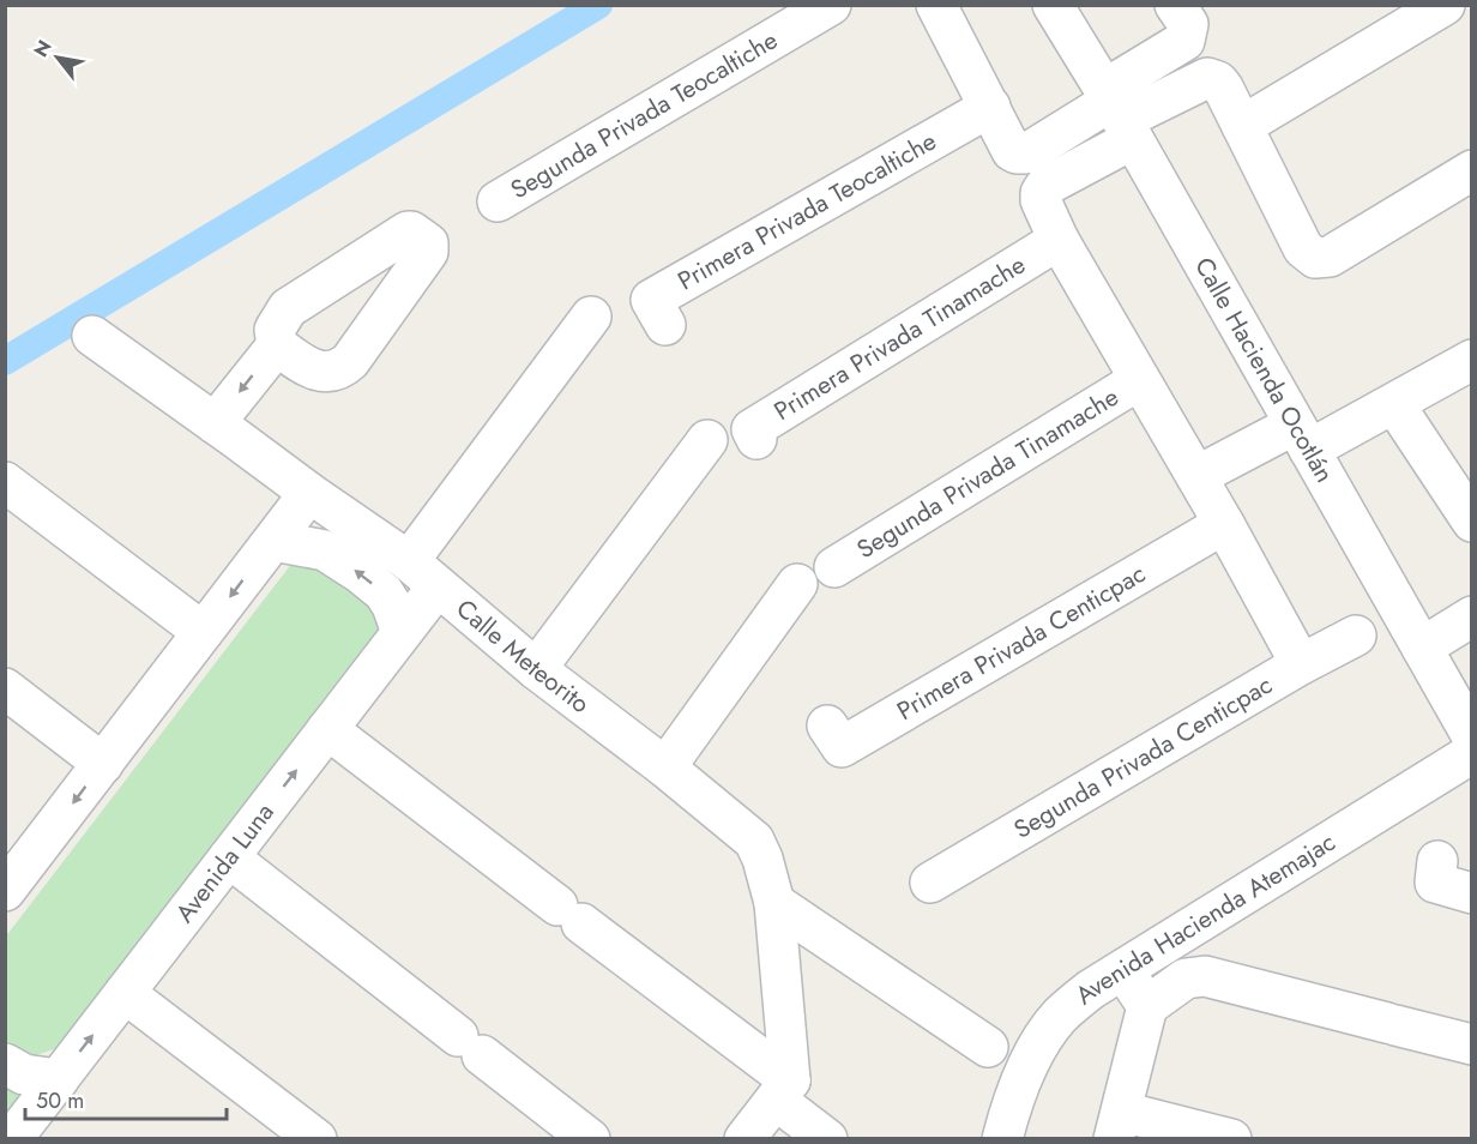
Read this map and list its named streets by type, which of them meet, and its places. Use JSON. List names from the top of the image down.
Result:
{
  "streets": {
    "street": [
      "Segunda Privada Teocaltiche",
      "Primera Privada Teocaltiche",
      "Primera Privada Tinamache",
      "Calle Hacienda Ocotlán",
      "Segunda Privada Tinamache",
      "Primera Privada Centicpac",
      "Calle Meteorito",
      "Segunda Privada Centicpac",
      "Avenida Luna",
      "Avenida Hacienda Atemajac"
    ]
  },
  "crossings": [
    ["Calle Meteorito", "Avenida Luna"]
  ],
  "scale_bar": "50 m",
  "north": "top left"
}
